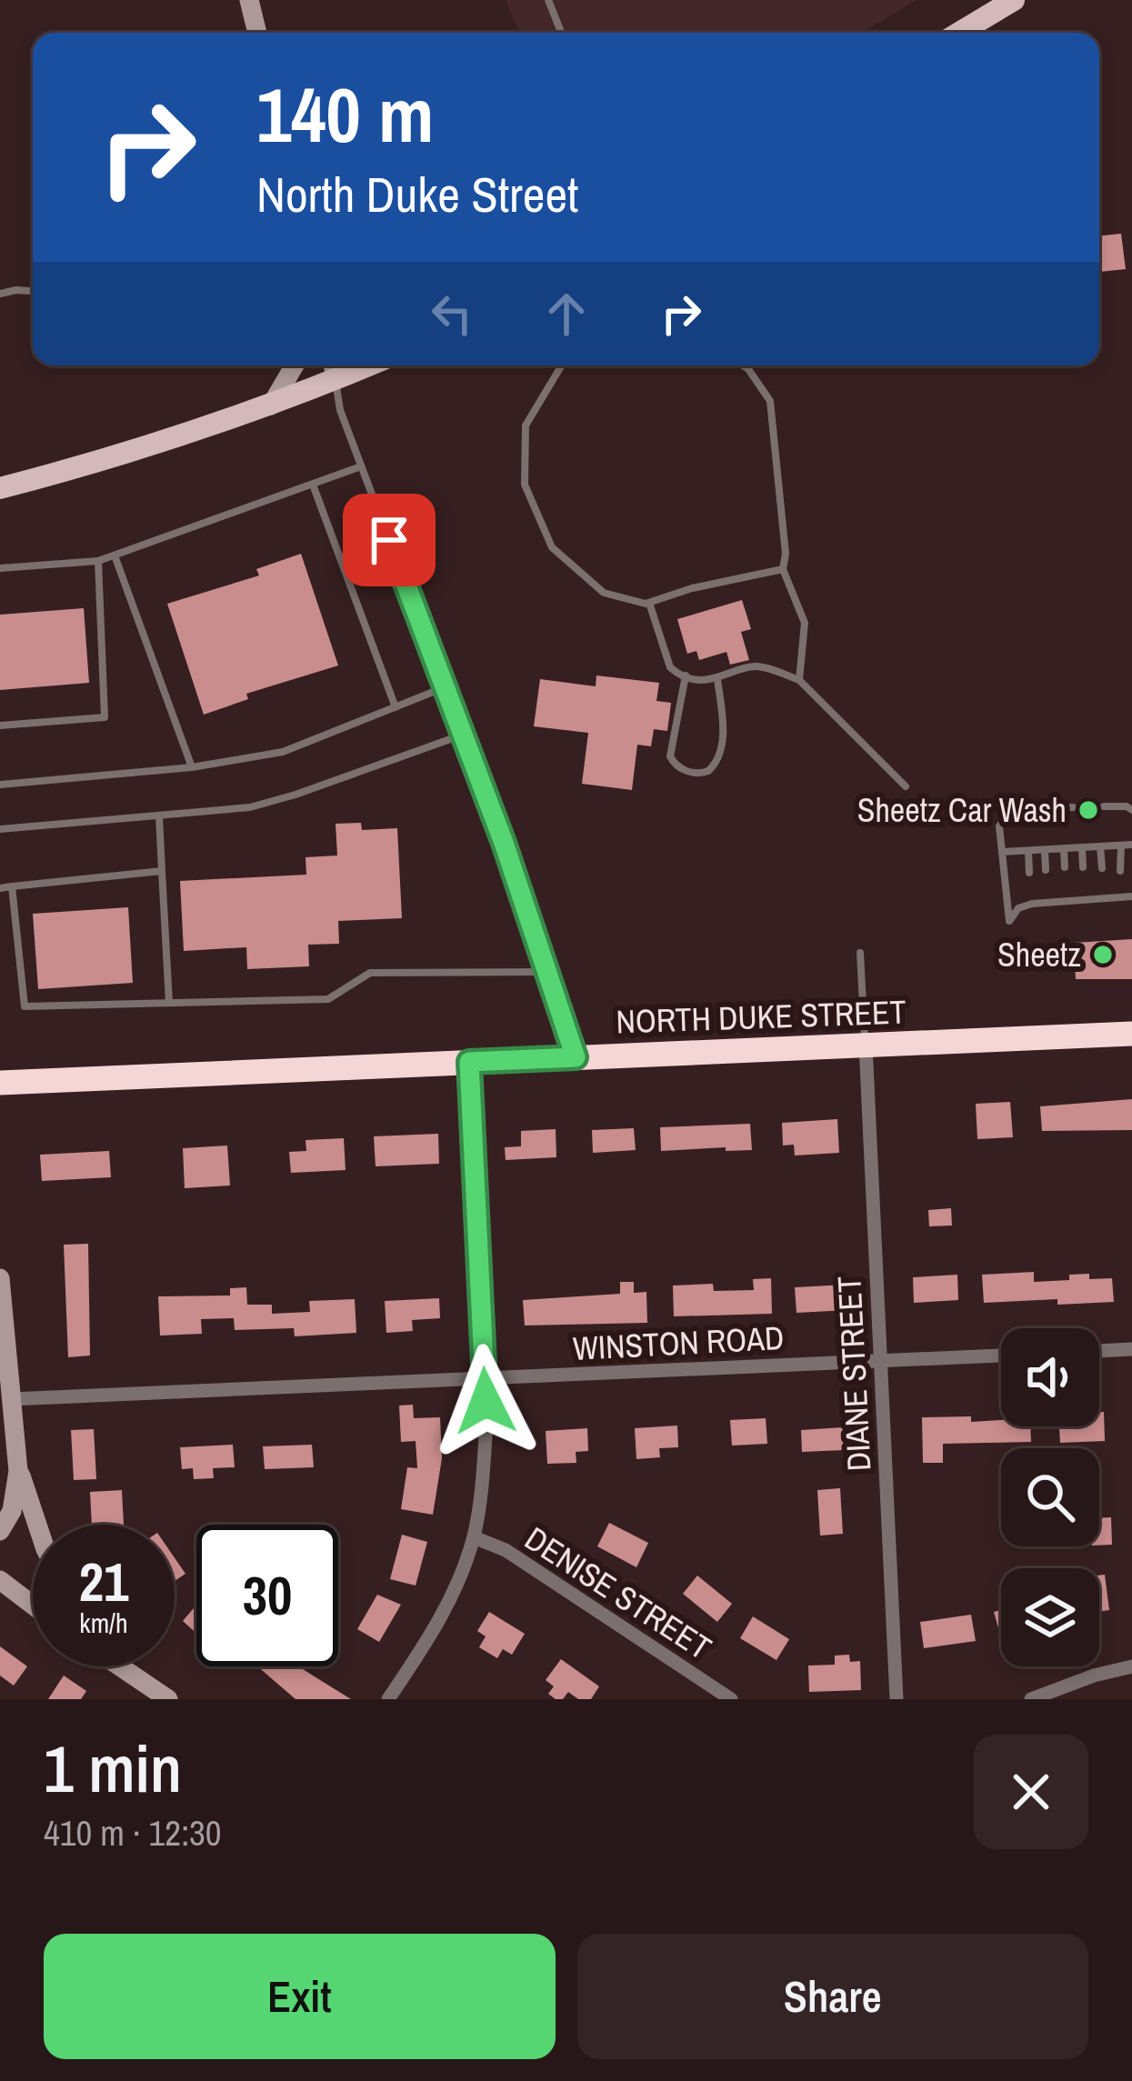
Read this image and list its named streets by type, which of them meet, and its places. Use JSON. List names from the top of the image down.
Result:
{
  "streets": {
    "highway": ["NORTH DUKE STREET"],
    "street": ["WINSTON ROAD", "DIANE STREET", "DENISE STREET"]
  },
  "crossings": [
    ["NORTH DUKE STREET", "DIANE STREET"],
    ["WINSTON ROAD", "DIANE STREET"]
  ],
  "places": ["Sheetz Car Wash", "Sheetz"],
  "page": {
    "turn": ["140 m", "North Duke Street"],
    "speed": "21 km/h",
    "limit": "30",
    "heading": ["1 min", "410 m · 12:30"],
    "buttons": ["Exit", "Share"]
  }
}
